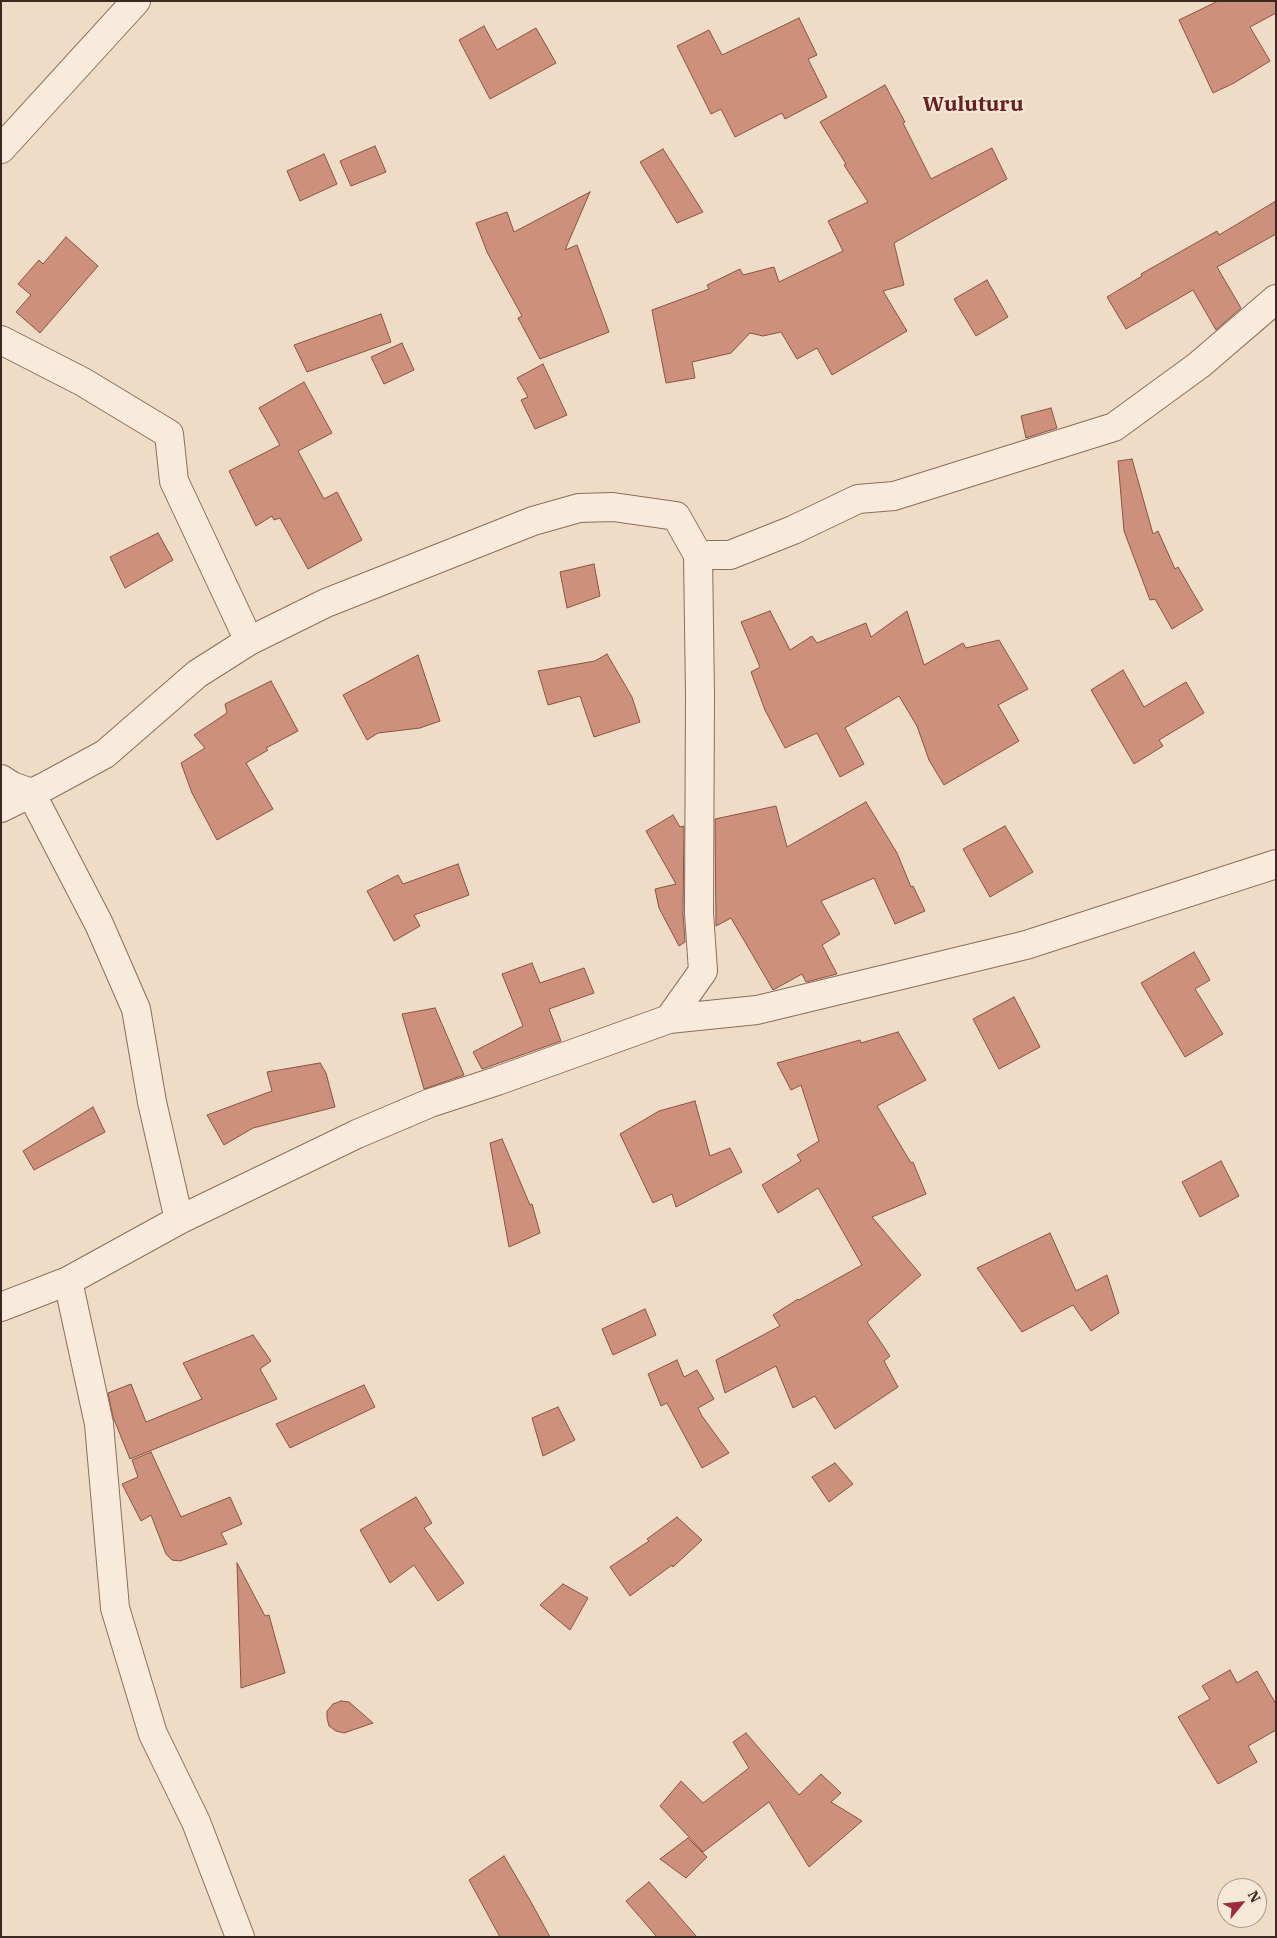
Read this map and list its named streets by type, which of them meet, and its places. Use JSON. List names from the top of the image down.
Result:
{
  "districts": ["Wuluturu"],
  "north": "top right"
}
